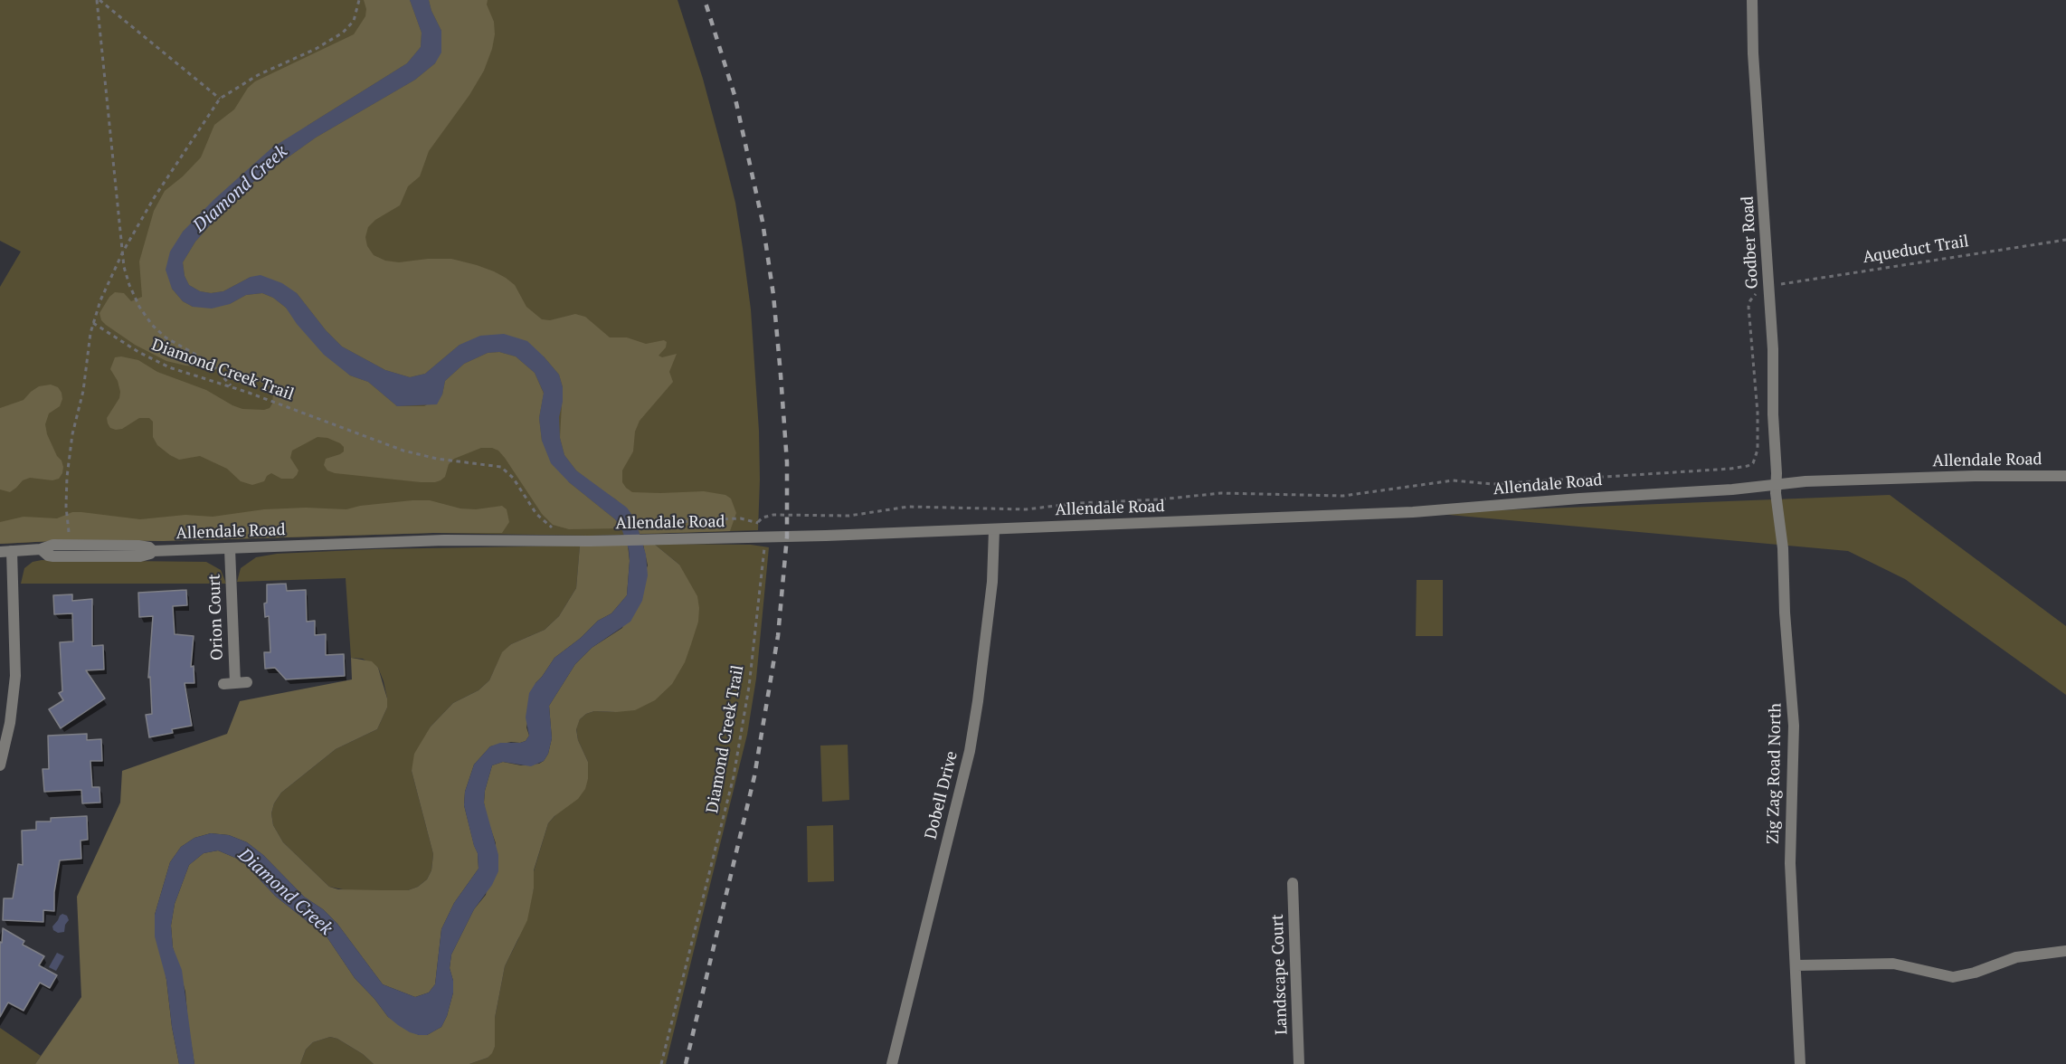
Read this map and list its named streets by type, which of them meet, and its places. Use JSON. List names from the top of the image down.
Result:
{
  "streets": {
    "street": [
      "Godber Road",
      "Allendale Road",
      "Orion Court",
      "Zig Zag Road North",
      "Dobell Drive",
      "Landscape Court"
    ],
    "path": ["Aqueduct Trail", "Diamond Creek Trail"]
  },
  "crossings": [
    ["Godber Road", "Aqueduct Trail"],
    ["Godber Road", "Allendale Road"],
    ["Godber Road", "Zig Zag Road North"],
    ["Diamond Creek Trail", "Allendale Road"],
    ["Allendale Road", "Orion Court"],
    ["Allendale Road", "Zig Zag Road North"],
    ["Allendale Road", "Dobell Drive"]
  ],
  "water": ["Diamond Creek"]
}
